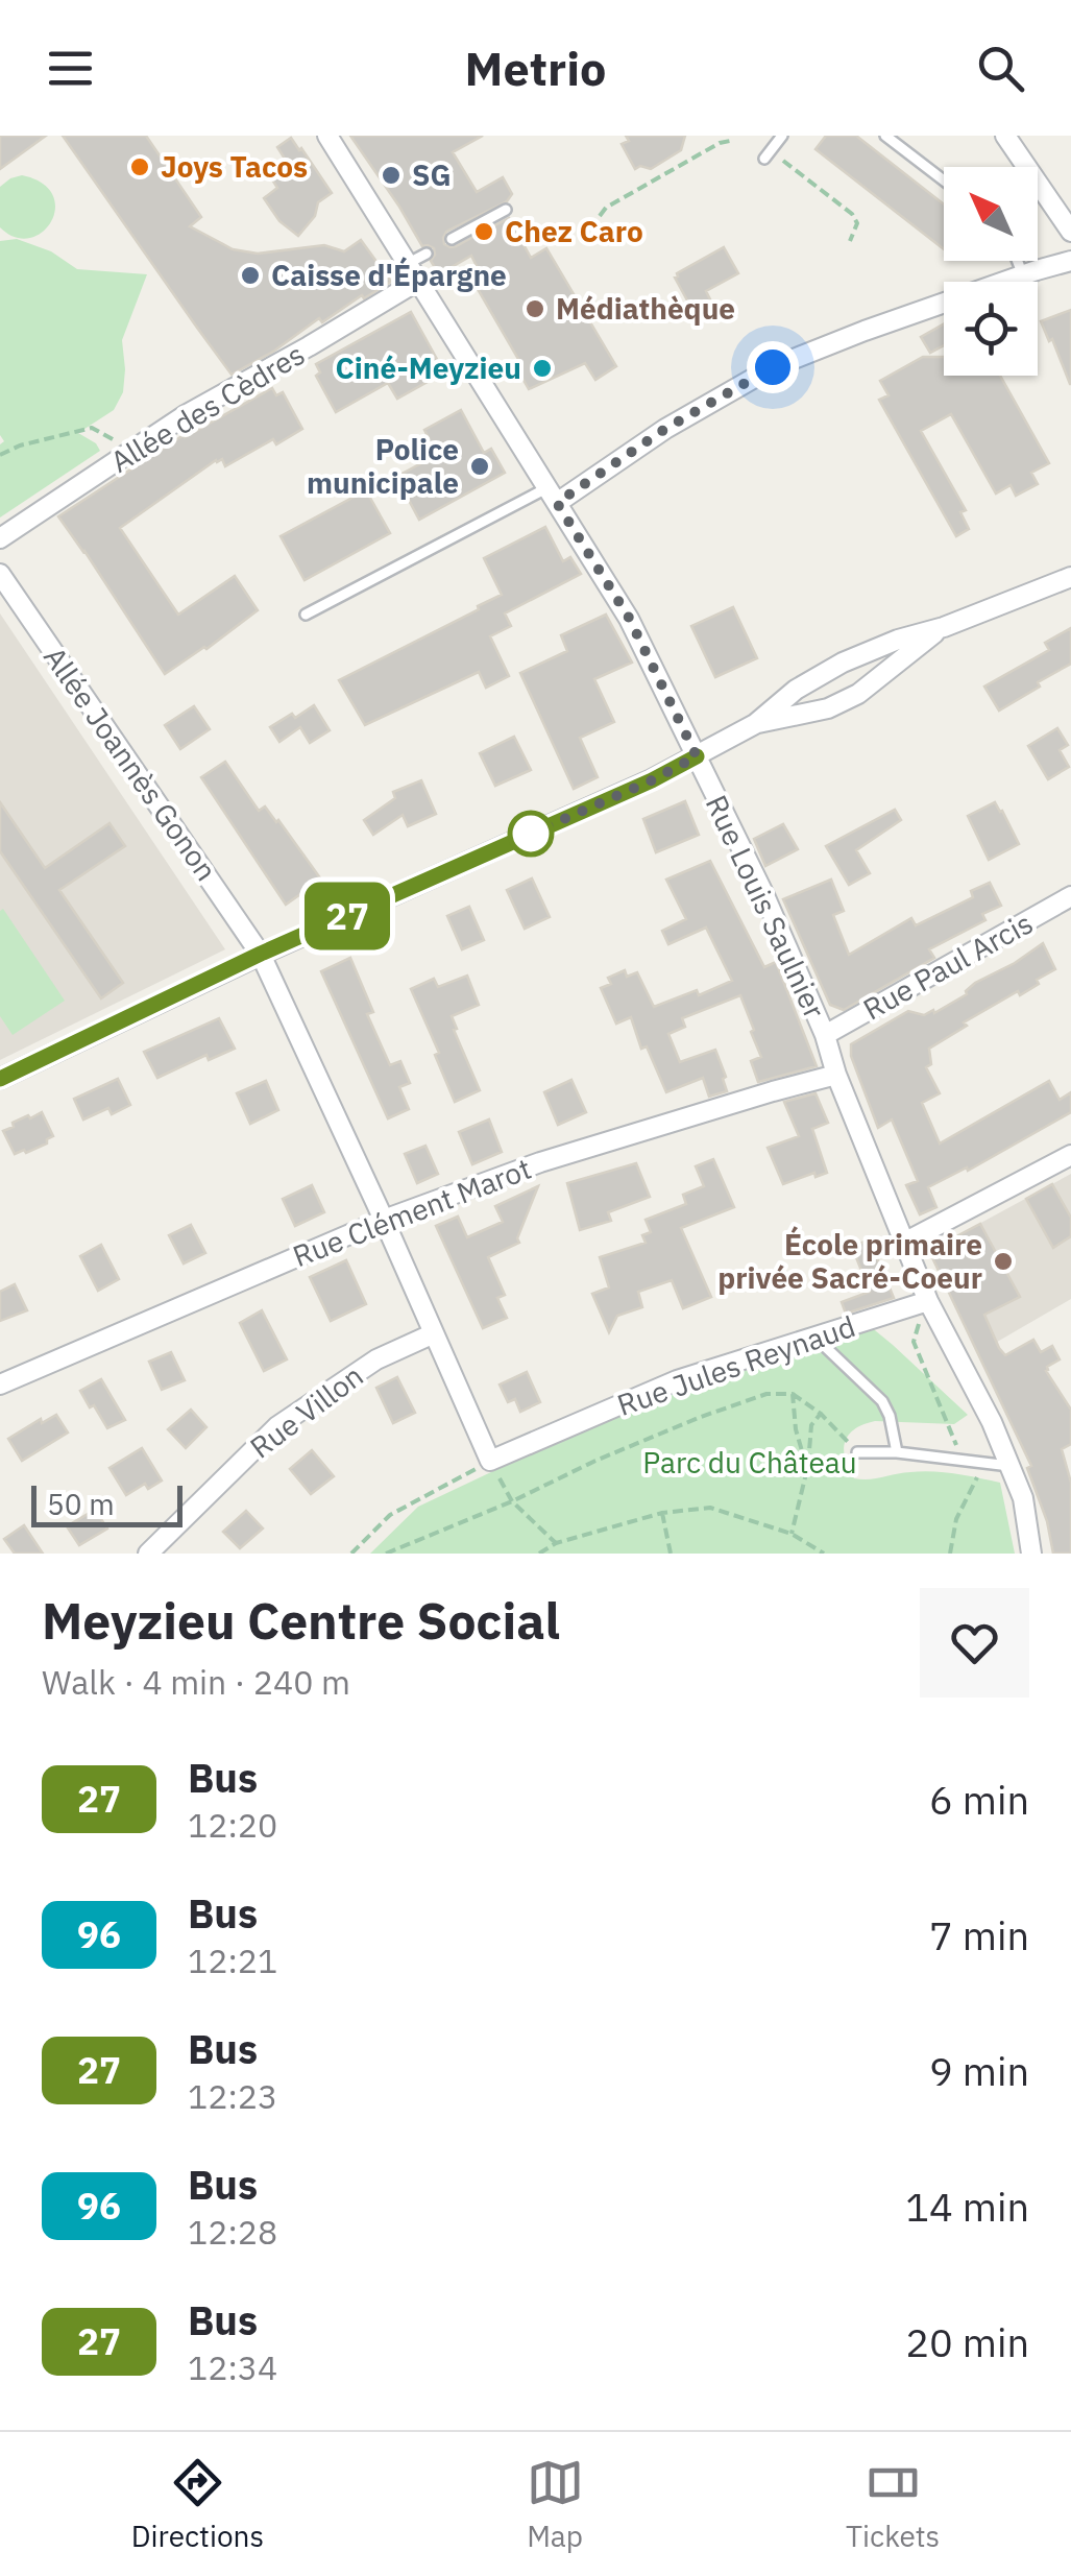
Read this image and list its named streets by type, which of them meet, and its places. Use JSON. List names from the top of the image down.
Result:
{
  "streets": {
    "street": [
      "Allée des Cèdres",
      "Allée Joannès Gonon",
      "Rue Louis Saulnier",
      "Rue Paul Arcis",
      "Rue Clément Marot",
      "Rue Jules Reynaud",
      "Rue Villon"
    ]
  },
  "crossings": [
    ["Allée des Cèdres", "Rue Louis Saulnier"],
    ["Allée Joannès Gonon", "Rue Clément Marot"],
    ["Allée Joannès Gonon", "Rue Jules Reynaud"],
    ["Allée Joannès Gonon", "Rue Villon"],
    ["Rue Louis Saulnier", "Rue Paul Arcis"],
    ["Rue Louis Saulnier", "Rue Clément Marot"],
    ["Rue Louis Saulnier", "Rue Jules Reynaud"]
  ],
  "parks": ["Parc du Château"],
  "places": [
    "Joys Tacos",
    "SG",
    "Chez Caro",
    "Caisse d'Épargne",
    "Médiathèque",
    "Ciné-Meyzieu",
    "Police municipale",
    "École primaire privée Sacré-Coeur"
  ],
  "lines": ["bus line 27"],
  "scale_bar": "50 m",
  "north": "top left",
  "page": {
    "header": "Metrio",
    "on_map": "27",
    "scale": "50 m",
    "heading": ["Meyzieu Centre Social", "Walk · 4 min · 240 m"],
    "list": [
      {
        "mark": "27",
        "name": "Bus",
        "note": "12:20",
        "value": "6 min"
      },
      {
        "mark": "96",
        "name": "Bus",
        "note": "12:21",
        "value": "7 min"
      },
      {
        "mark": "27",
        "name": "Bus",
        "note": "12:23",
        "value": "9 min"
      },
      {
        "mark": "96",
        "name": "Bus",
        "note": "12:28",
        "value": "14 min"
      },
      {
        "mark": "27",
        "name": "Bus",
        "note": "12:34",
        "value": "20 min"
      }
    ],
    "tabs": ["Directions", "Map", "Tickets"]
  }
}
